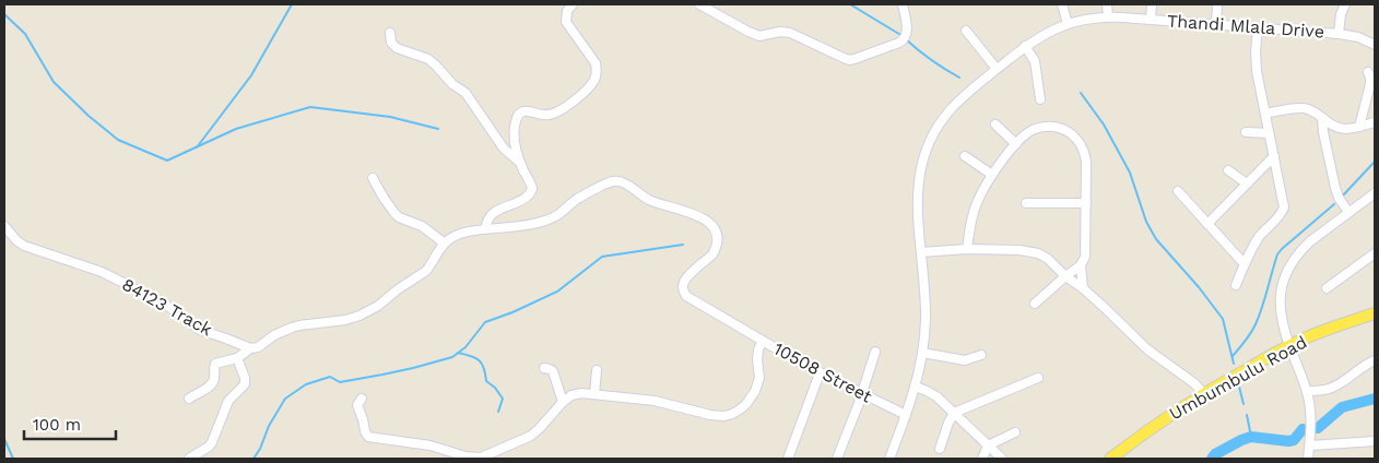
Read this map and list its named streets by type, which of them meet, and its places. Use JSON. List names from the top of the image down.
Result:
{
  "streets": {
    "main road": ["Umbumbulu Road"],
    "street": ["Thandi Mlala Drive", "84123 Track", "10508 Street"]
  },
  "crossings": [
    ["Thandi Mlala Drive", "10508 Street"]
  ],
  "scale_bar": "100 m"
}
